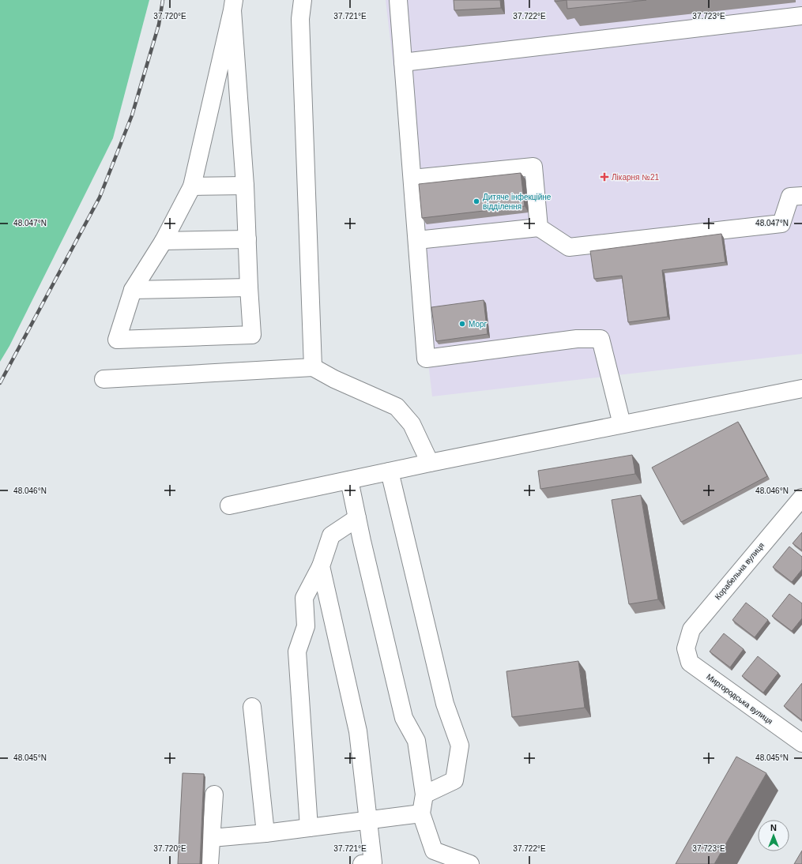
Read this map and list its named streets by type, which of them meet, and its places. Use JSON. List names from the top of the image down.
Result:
{
  "streets": {
    "street": ["Корабельна вулиця", "Миргородська вулиця"]
  },
  "crossings": [
    ["Корабельна вулиця", "Миргородська вулиця"]
  ],
  "places": {
    "health": ["Лікарня №21"],
    "other": ["Дитяче інфекційне відділення", "Морг"]
  },
  "north": "top",
  "coordinates": [
    "37.720°E",
    "37.721°E",
    "37.722°E",
    "37.723°E",
    "48.047°N",
    "48.046°N",
    "48.045°N"
  ]
}
